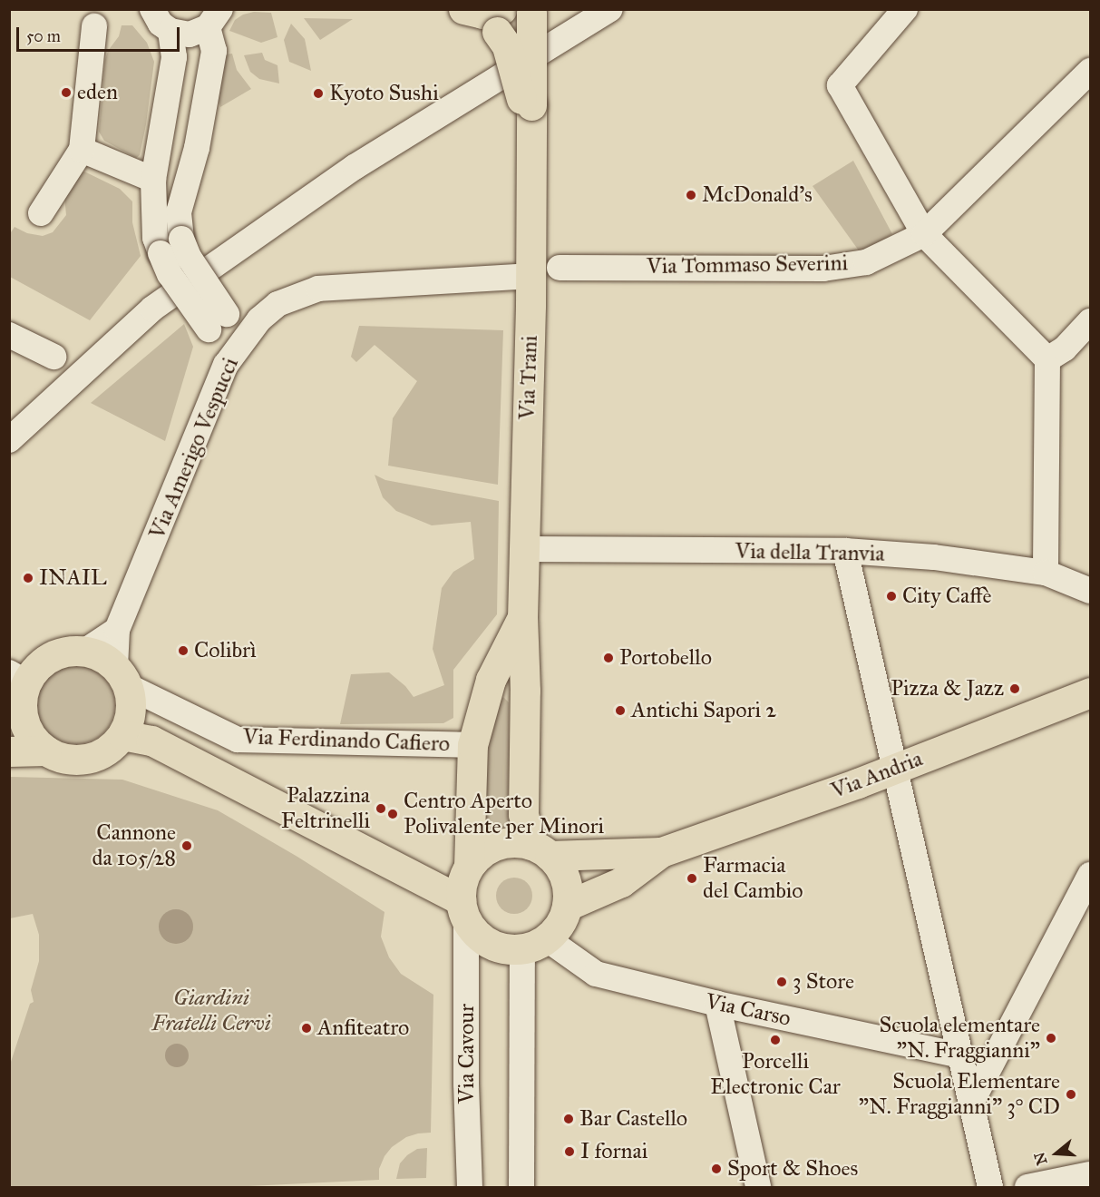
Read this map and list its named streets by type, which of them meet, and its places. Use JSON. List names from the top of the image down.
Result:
{
  "streets": {
    "main road": ["Via Trani", "Via Andria"],
    "street": [
      "Via Tommaso Severini",
      "Via Amerigo Vespucci",
      "Via della Tranvia",
      "Via Ferdinando Cafiero",
      "Via Carso",
      "Via Cavour"
    ]
  },
  "crossings": [
    ["Via Trani", "Via Amerigo Vespucci"],
    ["Via Trani", "Via della Tranvia"],
    ["Via Trani", "Via Ferdinando Cafiero"],
    ["Via Trani", "Via Andria"],
    ["Via Trani", "Via Carso"],
    ["Via Trani", "Via Cavour"],
    ["Via Amerigo Vespucci", "Via Ferdinando Cafiero"],
    ["Via Andria", "Via Carso"],
    ["Via Andria", "Via Cavour"],
    ["Via Carso", "Via Cavour"]
  ],
  "parks": ["Giardini Fratelli Cervi"],
  "places": [
    "eden",
    "Kyoto Sushi",
    "McDonald's",
    "INAIL",
    "City Caffè",
    "Colibrì",
    "Portobello",
    "Pizza & Jazz",
    "Antichi Sapori 2",
    "Palazzina Feltrinelli",
    "Centro Aperto Polivalente per Minori",
    "Cannone da 105/28",
    "Farmacia del Cambio",
    "3 Store",
    "Anfiteatro",
    "Scuola elementare \"N. Fraggianni\"",
    "Porcelli Electronic Car",
    "Scuola Elementare \"N. Fraggianni\" 3° CD",
    "Bar Castello",
    "I fornai",
    "Sport & Shoes"
  ],
  "scale_bar": "50 m",
  "north": "left"
}
